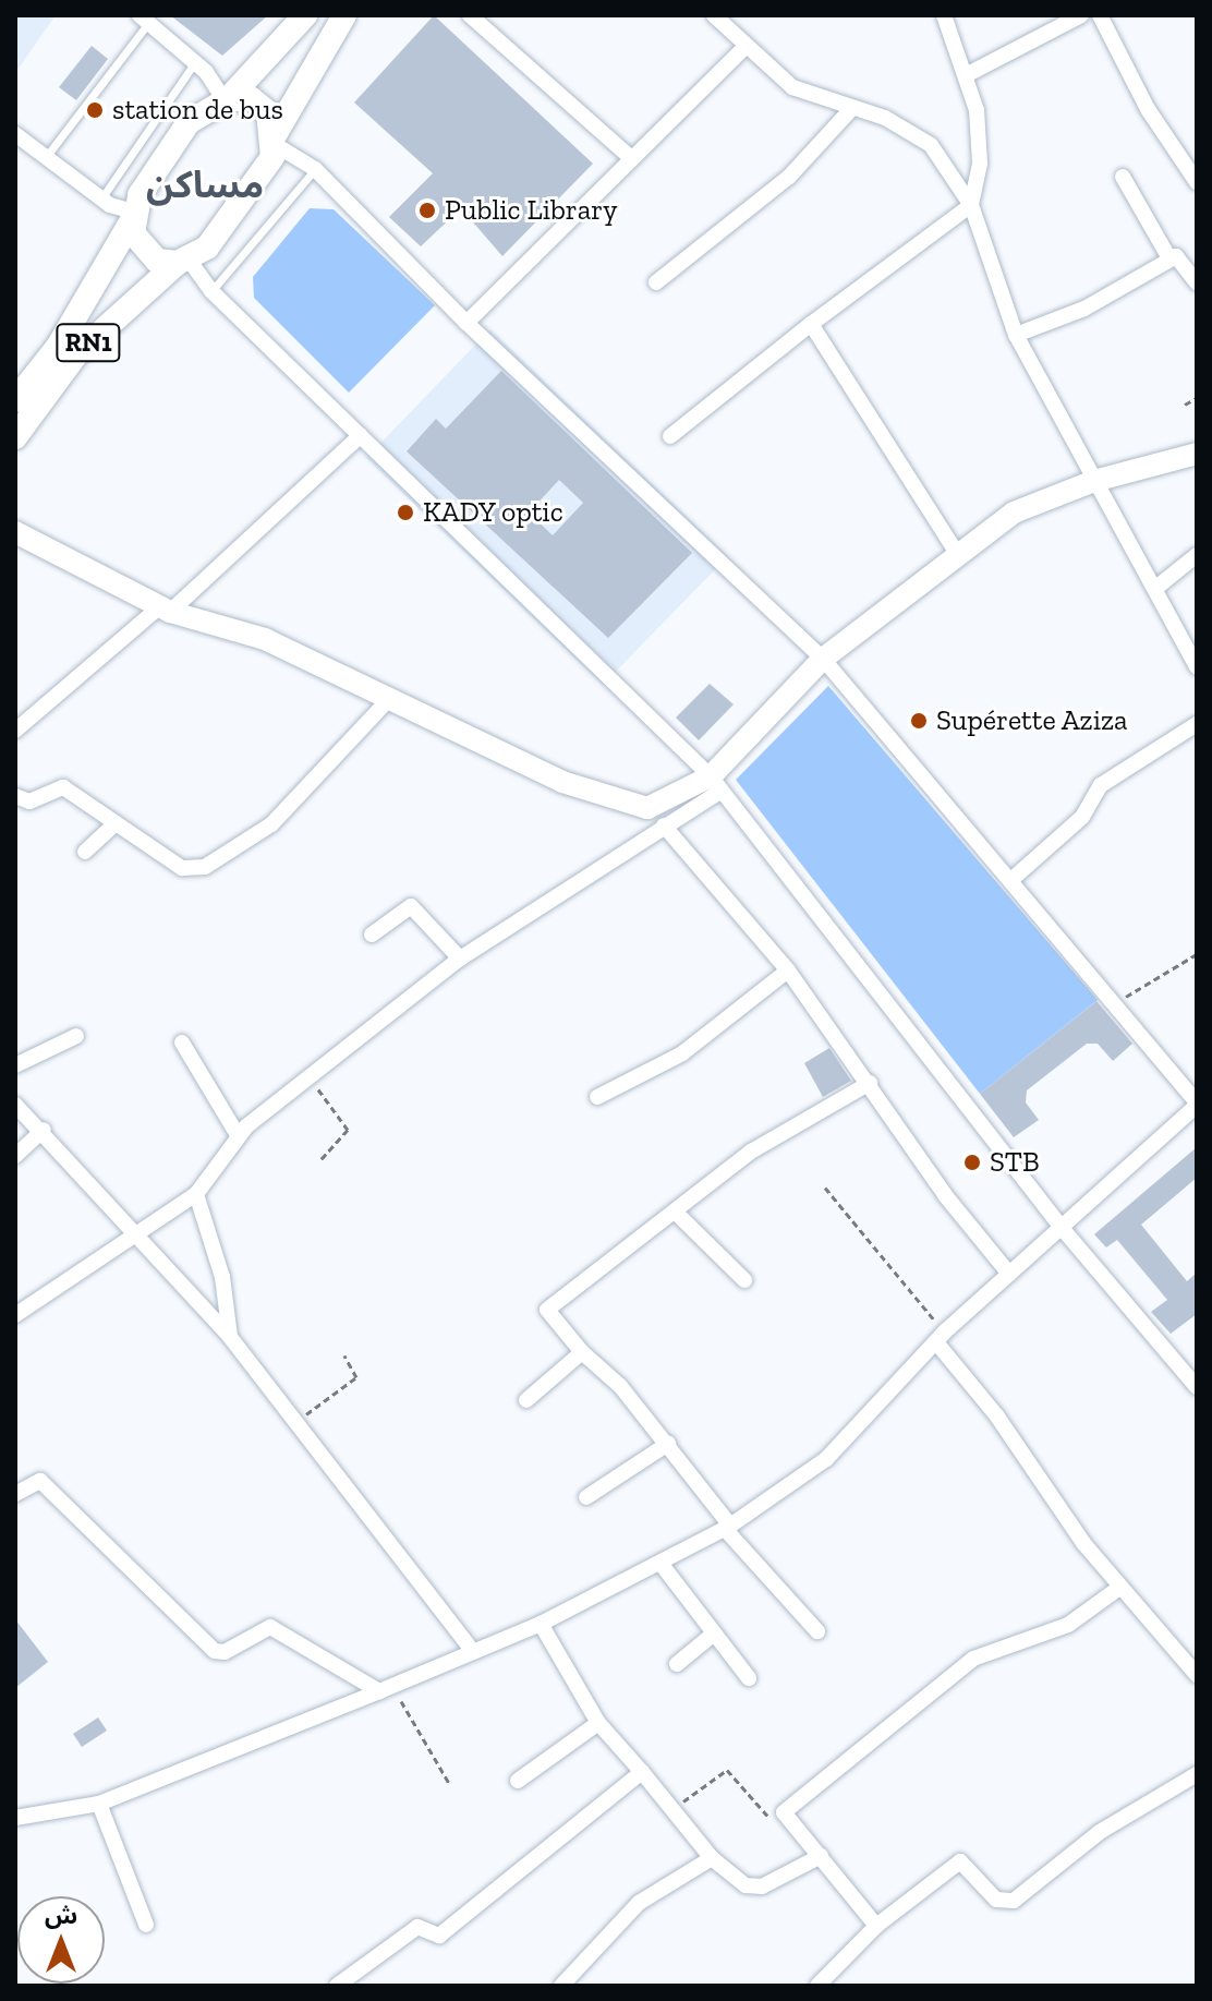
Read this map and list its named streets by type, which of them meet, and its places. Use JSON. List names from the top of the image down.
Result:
{
  "streets": {
    "main road": ["RN1"]
  },
  "districts": ["مساكن"],
  "places": [
    "station de bus",
    "Public Library",
    "KADY optic",
    "Supérette Aziza",
    "STB"
  ],
  "north": "top"
}
